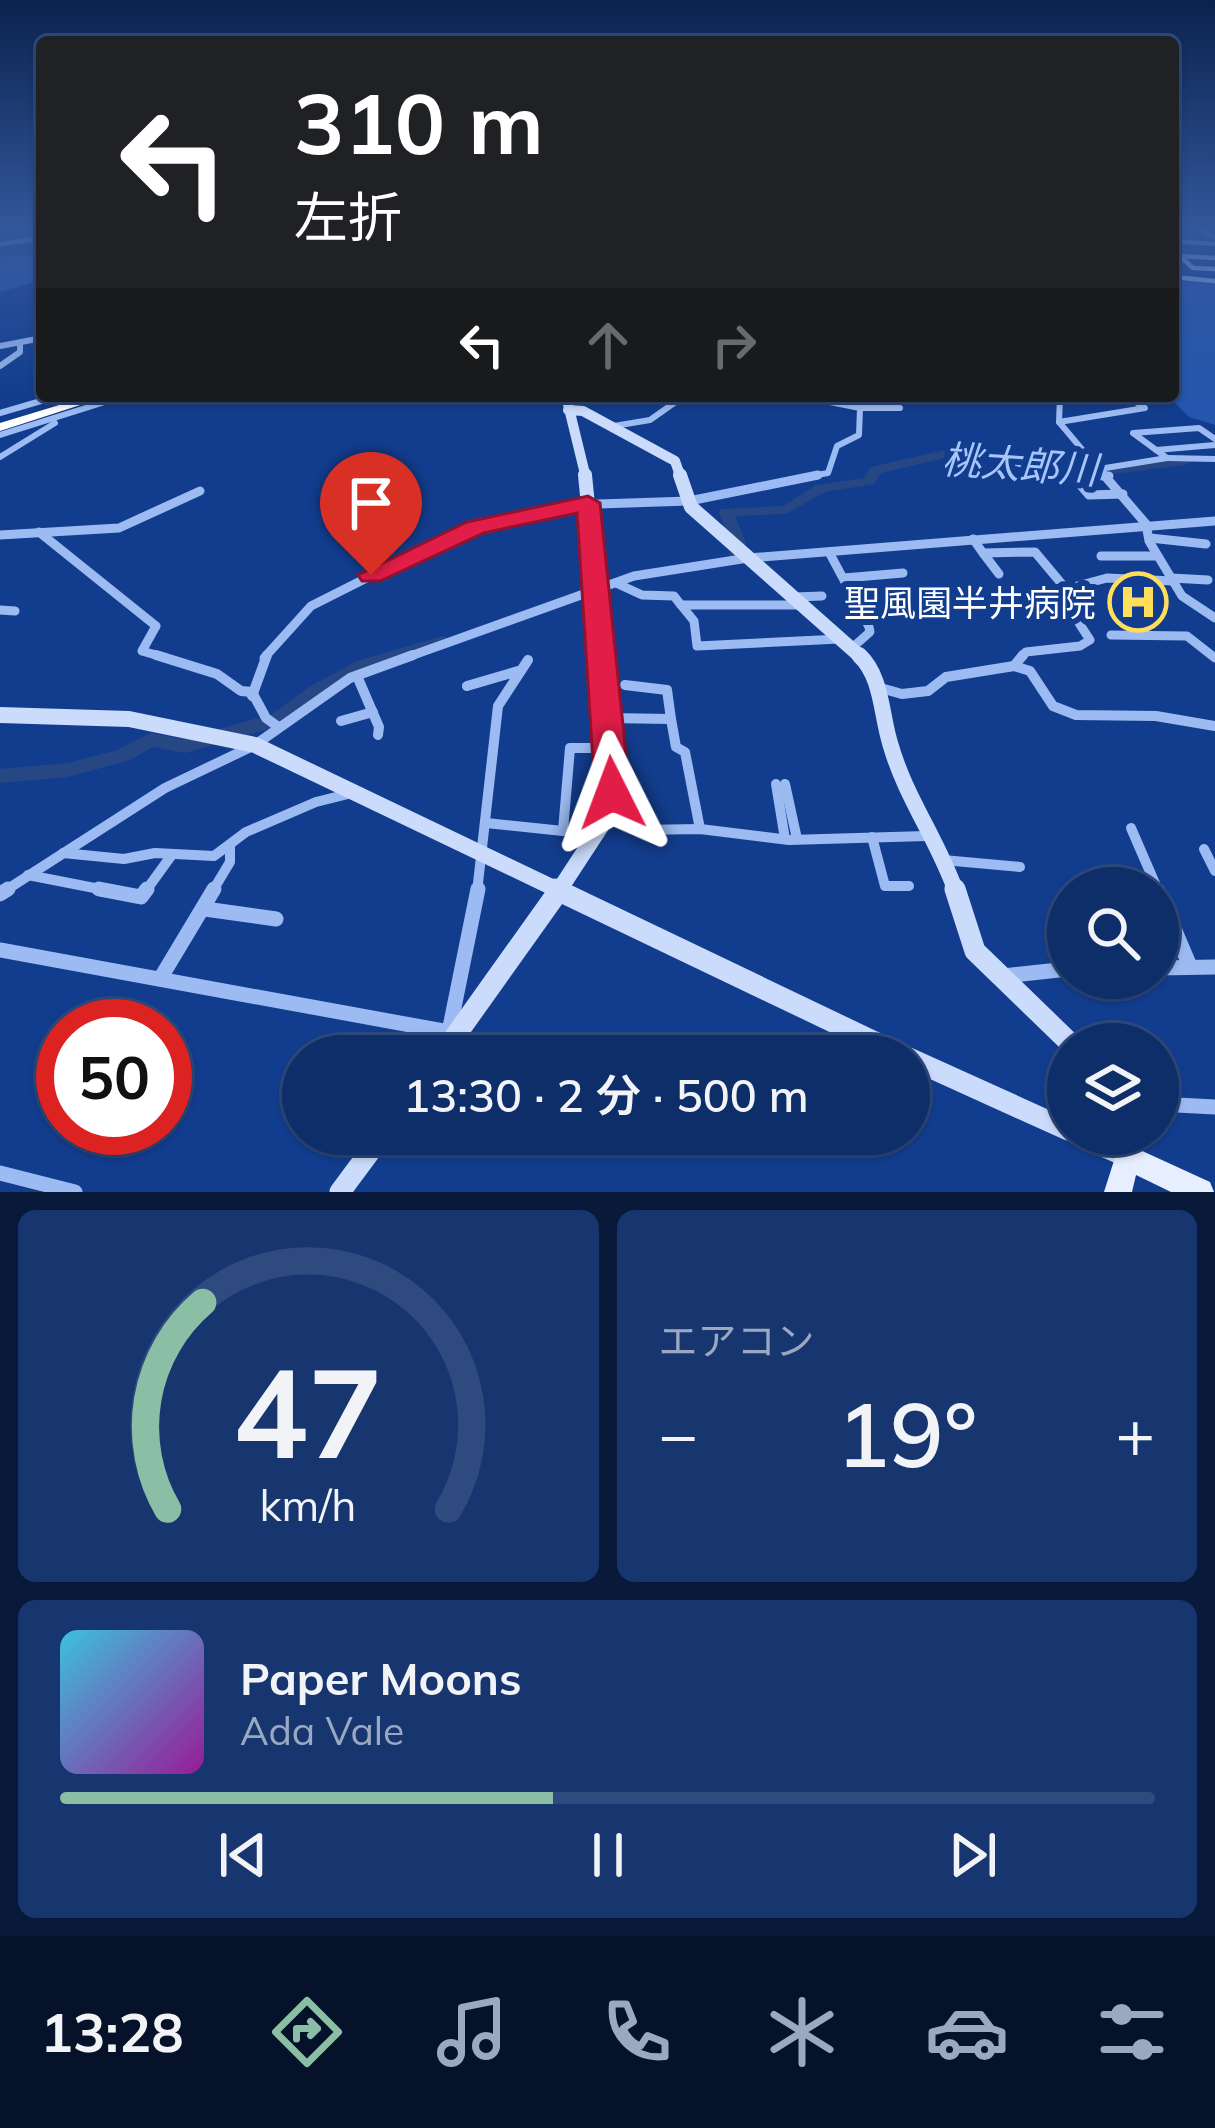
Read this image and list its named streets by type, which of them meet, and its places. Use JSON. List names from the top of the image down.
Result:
{
  "water": ["桃太郎川"],
  "places": {
    "hospital": ["聖風園半井病院"]
  },
  "page": {
    "turn": ["310 m", "左折"],
    "limit": "50",
    "trip": "13:30 · 2 分 · 500 m",
    "tile": "エアコン",
    "heat": ["−", "19°", "+"],
    "song": ["Paper Moons", "Ada Vale"],
    "tabs": "13:28",
    "gauge": ["47", "km/h"]
  }
}
